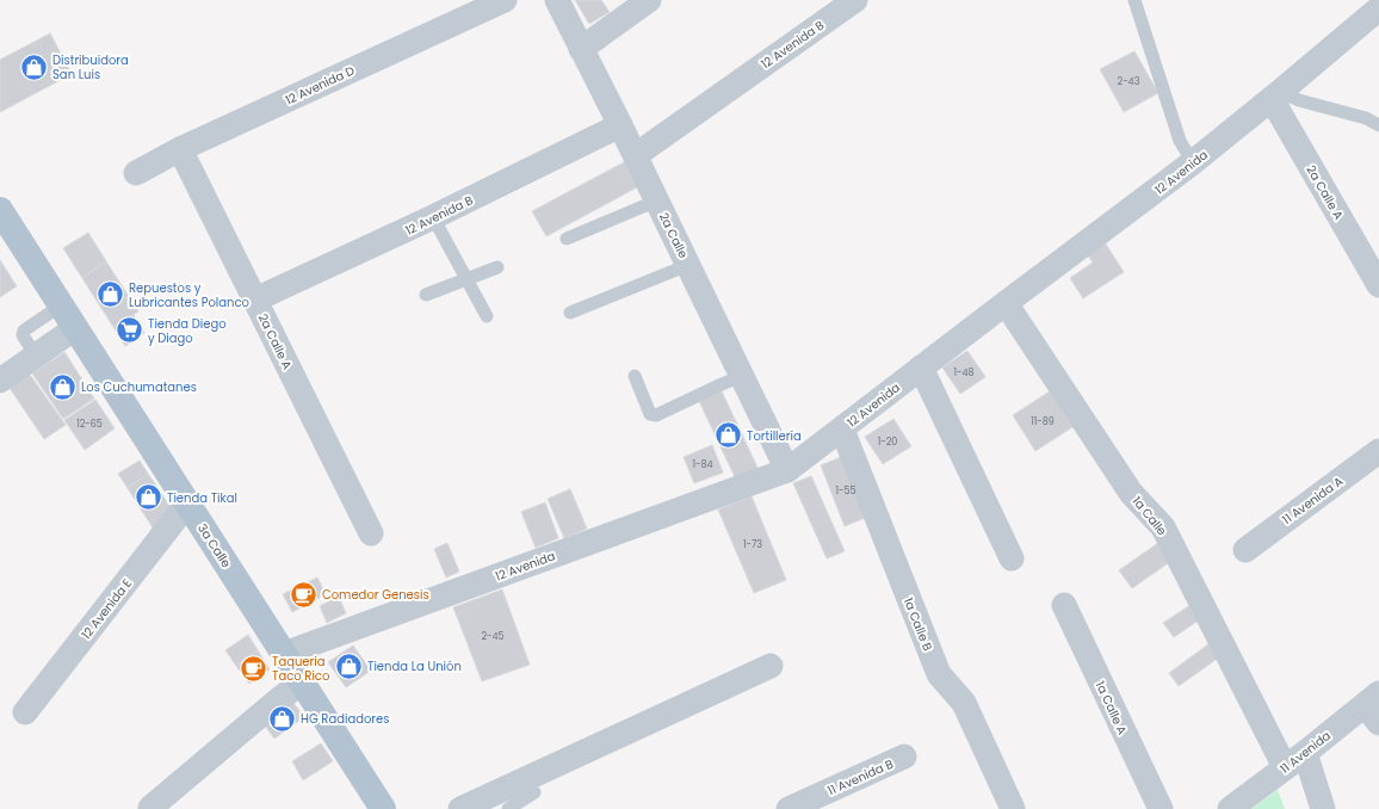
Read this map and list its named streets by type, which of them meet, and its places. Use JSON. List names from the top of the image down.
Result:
{
  "streets": {
    "main road": ["3a Calle"],
    "street": [
      "12 Avenida B",
      "12 Avenida D",
      "12 Avenida",
      "2a Calle A",
      "2a Calle",
      "11 Avenida A",
      "1a Calle",
      "12 Avenida E",
      "1a Calle B",
      "1a Calle A",
      "11 Avenida",
      "11 Avenida B"
    ]
  },
  "crossings": [
    ["12 Avenida B", "2a Calle A"],
    ["12 Avenida B", "2a Calle"],
    ["12 Avenida D", "2a Calle A"],
    ["12 Avenida", "2a Calle A"],
    ["12 Avenida", "2a Calle"],
    ["12 Avenida", "1a Calle"],
    ["12 Avenida", "3a Calle"],
    ["12 Avenida", "1a Calle B"],
    ["1a Calle", "11 Avenida"],
    ["3a Calle", "12 Avenida E"]
  ],
  "places": {
    "shop": [
      "Distribuidora San Luis",
      "Repuestos y Lubricantes Polanco",
      "Los Cuchumatanes",
      "Tortillería",
      "Tienda Tikal",
      "Tienda La Unión",
      "HG Radiadores"
    ],
    "supermarket": ["Tienda Diego y Diago"],
    "cafe": ["Comedor Genesis", "Taqueria Taco Rico"]
  },
  "house_numbers": [
    "2-43",
    "1-48",
    "11-89",
    "12-65",
    "1-20",
    "1-84",
    "1-55",
    "1-73",
    "2-45"
  ]
}
